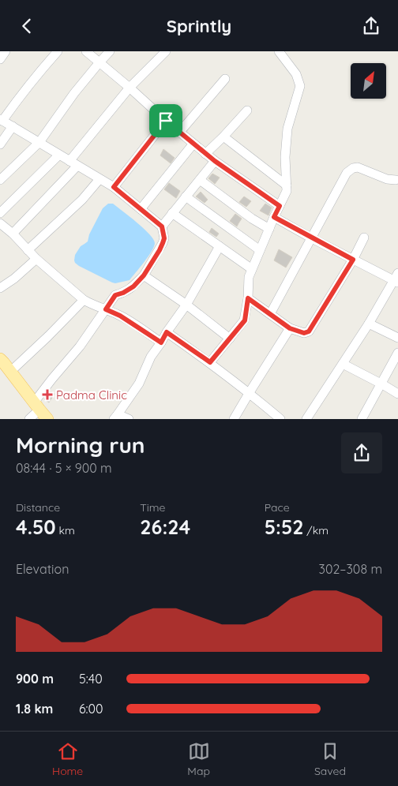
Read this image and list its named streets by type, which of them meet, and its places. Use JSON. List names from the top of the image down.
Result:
{
  "places": {
    "health": ["Padma Clinic"]
  },
  "north": "top right",
  "page": {
    "header": "Sprintly",
    "heading": ["Morning run", "08:44 · 5 × 900 m"],
    "stats": [
      ["Distance", "4.50 km"],
      ["Time", "26:24"],
      ["Pace", "5:52 /km"]
    ],
    "chart": ["Elevation", "302–308 m"],
    "list": [
      {
        "name": "900 m",
        "note": "5:40"
      },
      {
        "name": "1.8 km",
        "note": "6:00"
      }
    ],
    "tabs": ["Home", "Map", "Saved"]
  }
}
